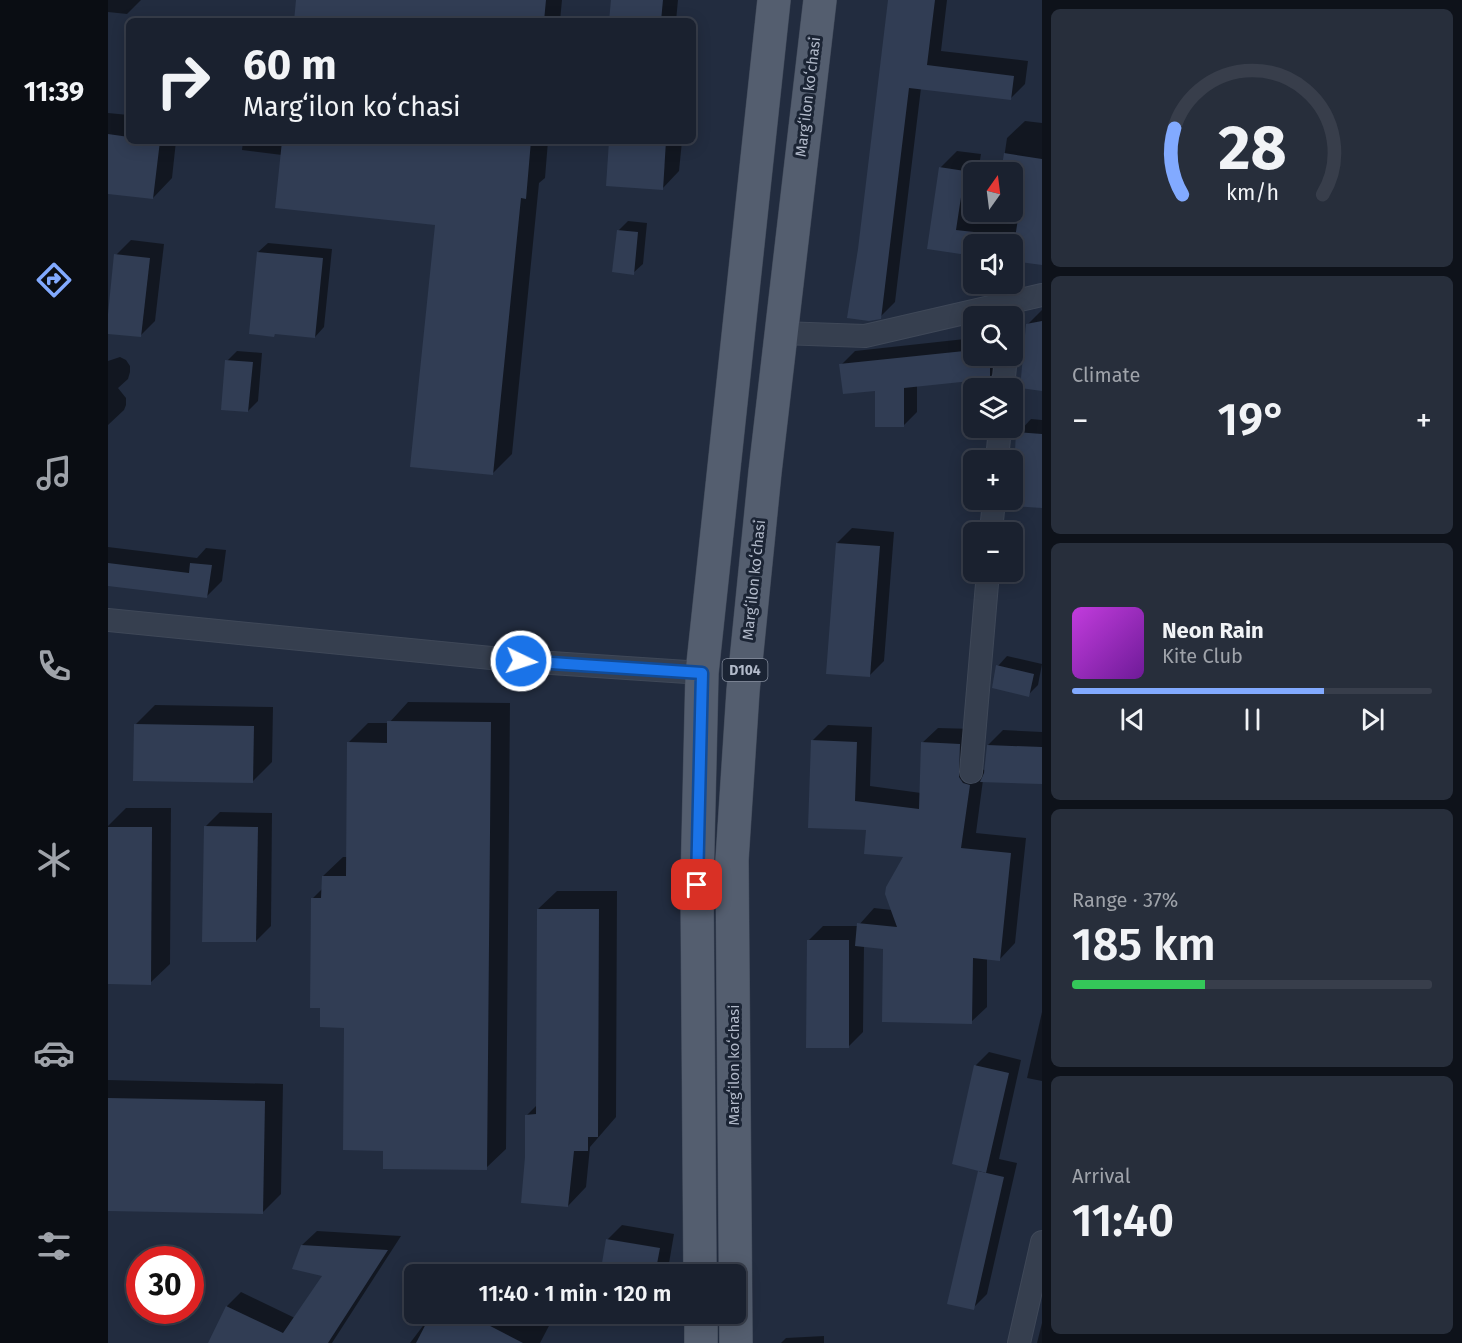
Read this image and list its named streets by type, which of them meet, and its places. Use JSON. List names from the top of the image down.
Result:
{
  "streets": {
    "main road": ["Margʻilon koʻchasi", "D104"]
  },
  "north": "top",
  "page": {
    "tabs": "11:39",
    "turn": ["60 m", "Margʻilon koʻchasi"],
    "map_buttons": ["+", "−"],
    "tile": [
      "Climate",
      ["Range · 37%", "185 km"],
      ["Arrival", "11:40"]
    ],
    "heat": ["−", "19°", "+"],
    "song": ["Neon Rain", "Kite Club"],
    "limit": "30",
    "trip": "11:40 · 1 min · 120 m",
    "gauge": ["28", "km/h"]
  }
}
